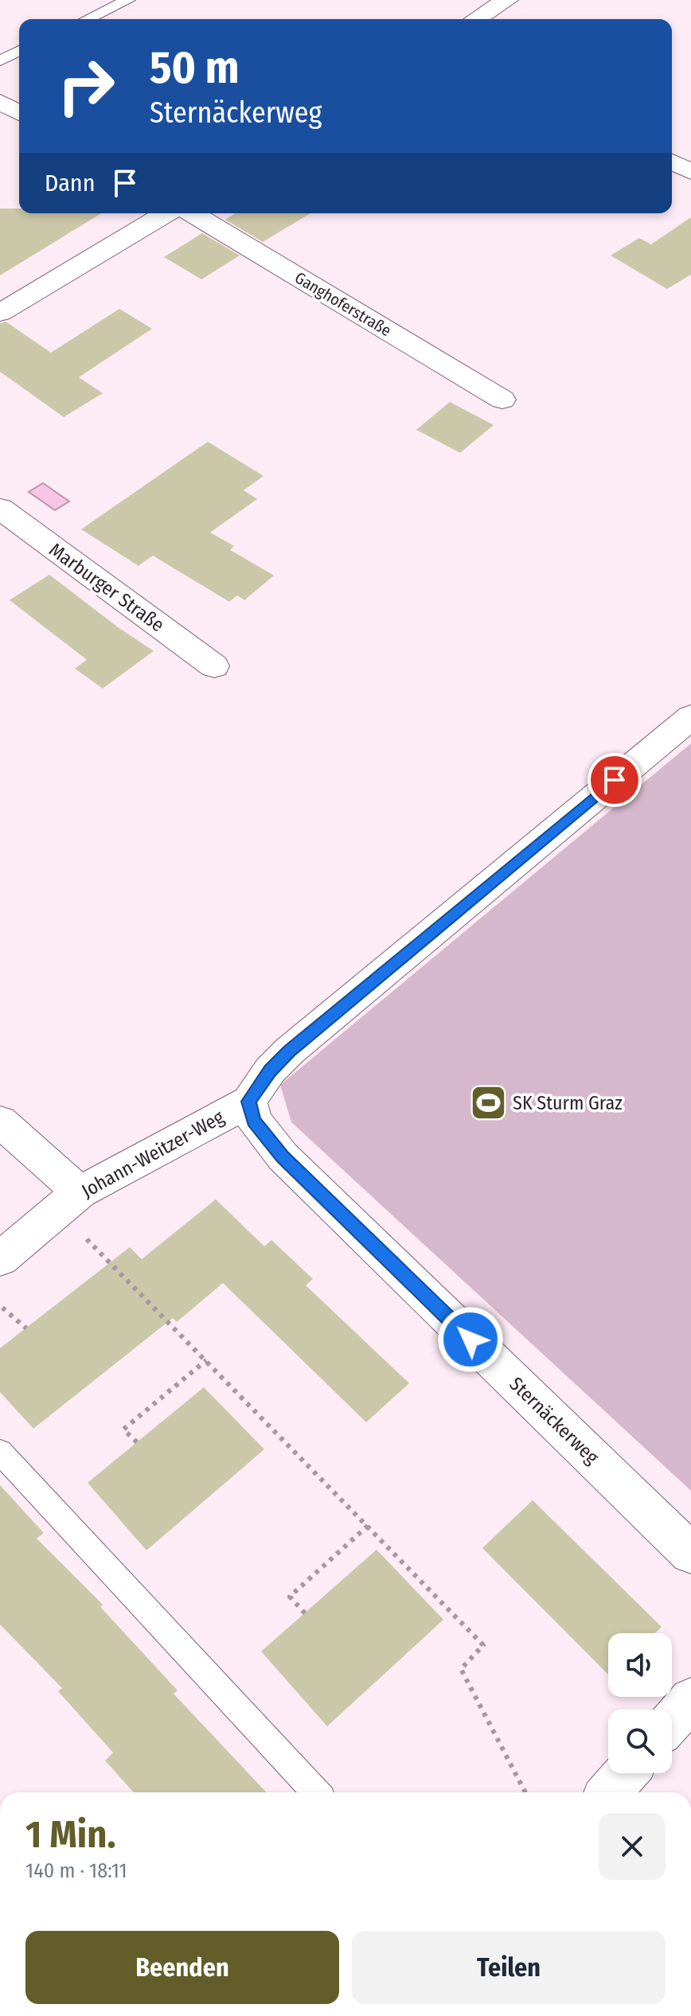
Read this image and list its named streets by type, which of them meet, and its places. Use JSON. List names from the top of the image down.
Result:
{
  "streets": {
    "street": [
      "Ganghoferstraße",
      "Marburger Straße",
      "Johann-Weitzer-Weg",
      "Sternäckerweg"
    ]
  },
  "crossings": [
    ["Johann-Weitzer-Weg", "Sternäckerweg"]
  ],
  "places": {
    "sports": ["SK Sturm Graz"]
  },
  "page": {
    "turn": ["50 m", "Sternäckerweg"],
    "then": "Dann",
    "heading": ["1 Min.", "140 m · 18:11"],
    "buttons": ["Beenden", "Teilen"]
  }
}
